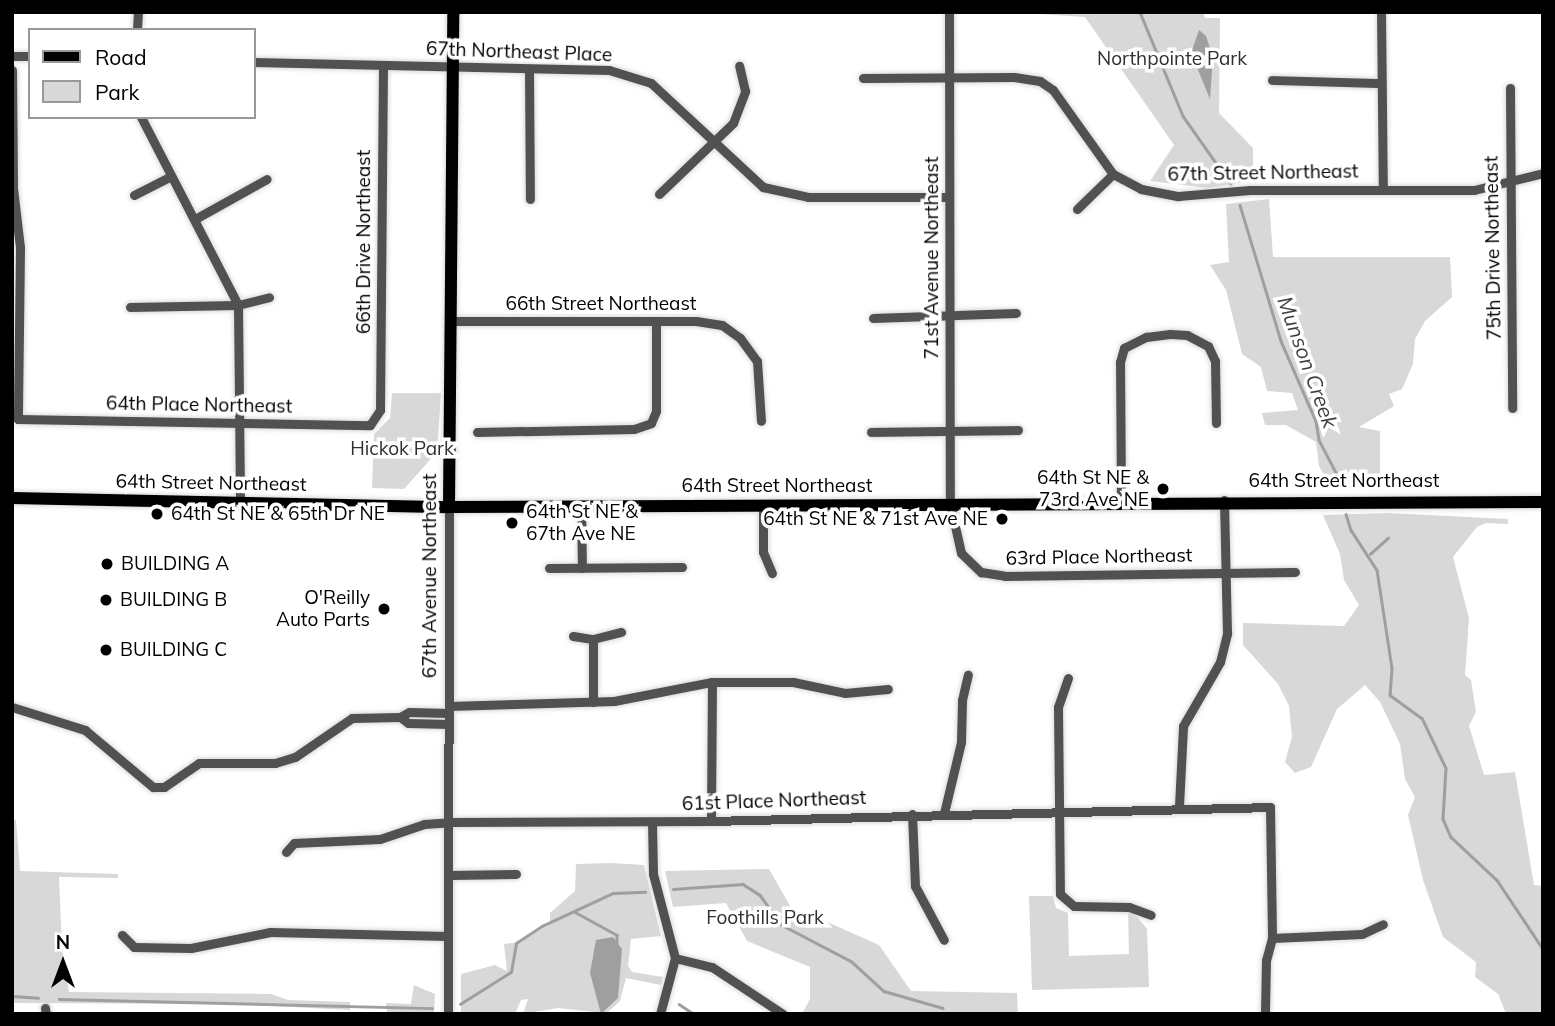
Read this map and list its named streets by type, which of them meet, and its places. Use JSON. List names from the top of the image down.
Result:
{
  "streets": {
    "main road": ["64th Street Northeast", "67th Avenue Northeast"],
    "street": [
      "67th Northeast Place",
      "67th Street Northeast",
      "66th Drive Northeast",
      "75th Drive Northeast",
      "71st Avenue Northeast",
      "66th Street Northeast",
      "64th Place Northeast",
      "63rd Place Northeast",
      "61st Place Northeast"
    ]
  },
  "crossings": [
    ["67th Northeast Place", "66th Drive Northeast"],
    ["67th Northeast Place", "71st Avenue Northeast"],
    ["67th Northeast Place", "67th Avenue Northeast"],
    ["67th Street Northeast", "75th Drive Northeast"],
    ["67th Street Northeast", "71st Avenue Northeast"],
    ["66th Drive Northeast", "64th Place Northeast"],
    ["71st Avenue Northeast", "64th Street Northeast"],
    ["71st Avenue Northeast", "63rd Place Northeast"],
    ["66th Street Northeast", "67th Avenue Northeast"],
    ["64th Street Northeast", "63rd Place Northeast"],
    ["64th Street Northeast", "67th Avenue Northeast"],
    ["67th Avenue Northeast", "61st Place Northeast"]
  ],
  "water": ["Munson Creek"],
  "parks": ["Northpointe Park", "Hickok Park", "Foothills Park"],
  "places": [
    "64th St NE & 73rd Ave NE",
    "64th St NE & 65th Dr NE",
    "64th St NE & 71st Ave NE",
    "64th St NE & 67th Ave NE",
    "BUILDING A",
    "BUILDING B",
    "O'Reilly Auto Parts",
    "BUILDING C"
  ],
  "legend": ["Road", "Park"],
  "north": "top"
}
